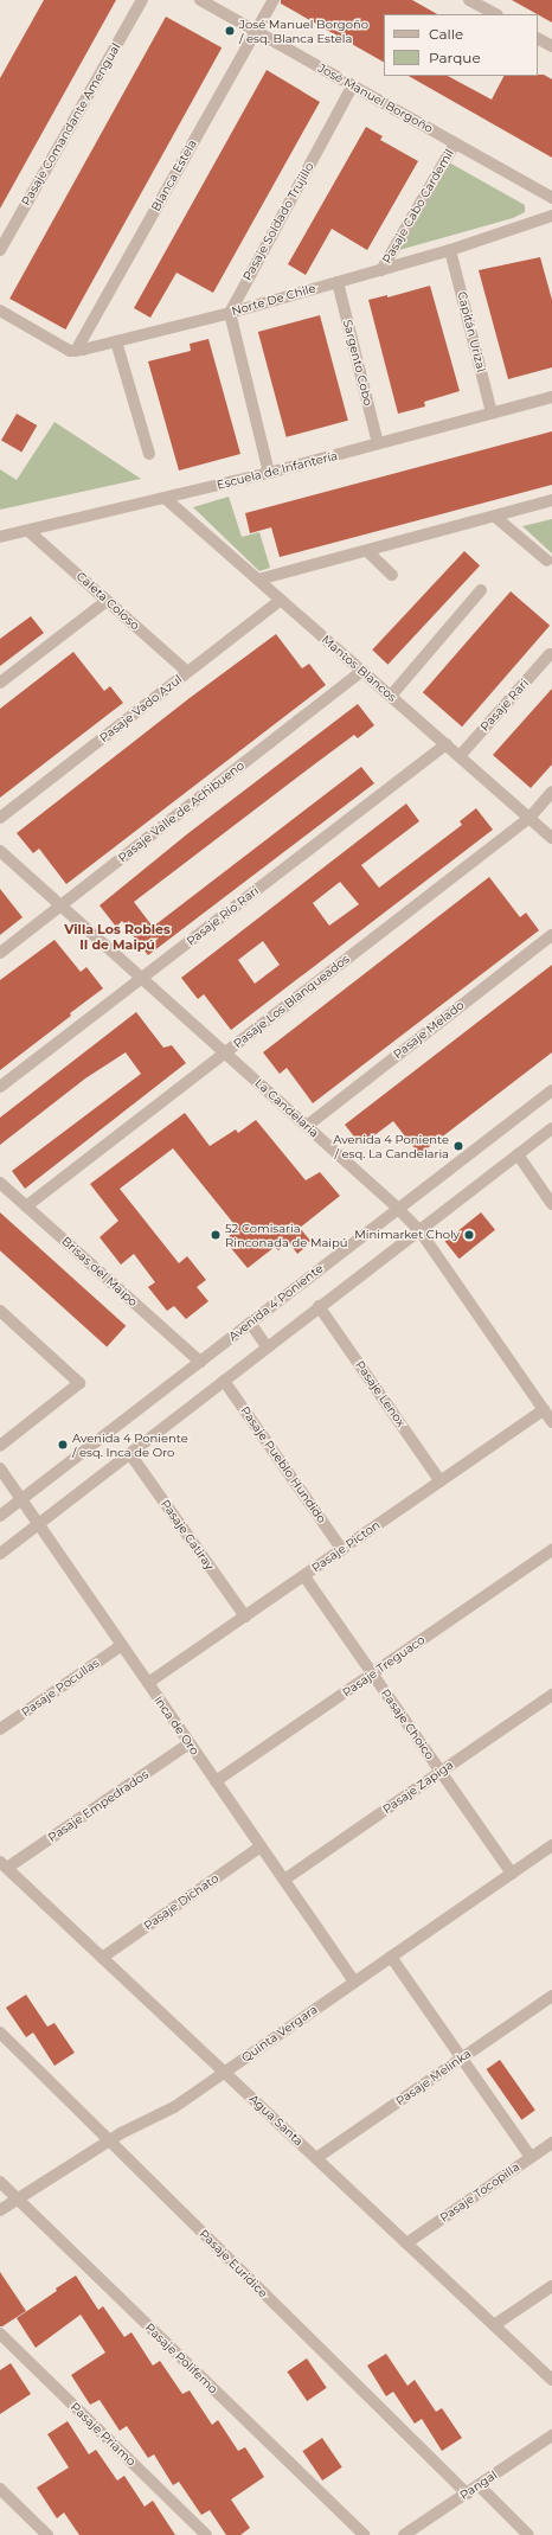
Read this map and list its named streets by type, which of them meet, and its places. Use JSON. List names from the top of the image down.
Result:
{
  "streets": {
    "street": [
      "José Manuel Borgoño",
      "Pasaje Comandante Amengual",
      "Blanca Estela",
      "Pasaje Cabo Cardemil",
      "Pasaje Soldado Trujillo",
      "Norte De Chile",
      "Capitán Urizal",
      "Sargento Cobo",
      "Escuela de Infantería",
      "Caleta Coloso",
      "Mantos Blancos",
      "Pasaje Rari",
      "Pasaje Vado Azul",
      "Pasaje Valle de Achibueno",
      "Pasaje Río Rari",
      "Pasaje Los Blanqueados",
      "Pasaje Melado",
      "La Candelaria",
      "Brisas del Maipo",
      "Avenida 4 Poniente",
      "Pasaje Lenox",
      "Pasaje Pueblo Hundido",
      "Pasaje Catiray",
      "Pasaje Picton",
      "Pasaje Treguaco",
      "Pasaje Pocullas",
      "Pasaje Choico",
      "Inca de Oro",
      "Pasaje Zapiga",
      "Pasaje Empedrados",
      "Pasaje Dichato",
      "Quinta Vergara",
      "Pasaje Melinka",
      "Agua Santa",
      "Pasaje Tocopilla",
      "Pasaje Euridice",
      "Pasaje Polifemo",
      "Pasaje Priamo",
      "Pangal"
    ]
  },
  "crossings": [
    ["José Manuel Borgoño", "Blanca Estela"],
    ["José Manuel Borgoño", "Pasaje Cabo Cardemil"],
    ["José Manuel Borgoño", "Pasaje Soldado Trujillo"],
    ["Blanca Estela", "Norte De Chile"],
    ["Pasaje Cabo Cardemil", "Norte De Chile"],
    ["Pasaje Soldado Trujillo", "Norte De Chile"],
    ["Norte De Chile", "Capitán Urizal"],
    ["Norte De Chile", "Sargento Cobo"],
    ["Capitán Urizal", "Escuela de Infantería"],
    ["Sargento Cobo", "Escuela de Infantería"],
    ["Escuela de Infantería", "Caleta Coloso"],
    ["Escuela de Infantería", "Mantos Blancos"],
    ["Caleta Coloso", "Pasaje Vado Azul"],
    ["Mantos Blancos", "Pasaje Rari"],
    ["Mantos Blancos", "Pasaje Vado Azul"],
    ["Mantos Blancos", "Pasaje Valle de Achibueno"],
    ["Mantos Blancos", "Pasaje Río Rari"],
    ["Mantos Blancos", "Pasaje Los Blanqueados"],
    ["Pasaje Valle de Achibueno", "La Candelaria"],
    ["Pasaje Río Rari", "La Candelaria"],
    ["Pasaje Los Blanqueados", "La Candelaria"],
    ["Pasaje Los Blanqueados", "Brisas del Maipo"],
    ["Pasaje Melado", "La Candelaria"],
    ["La Candelaria", "Avenida 4 Poniente"],
    ["La Candelaria", "Pasaje Picton"],
    ["Brisas del Maipo", "Avenida 4 Poniente"],
    ["Avenida 4 Poniente", "Inca de Oro"],
    ["Pasaje Lenox", "Pasaje Picton"],
    ["Pasaje Pueblo Hundido", "Pasaje Picton"],
    ["Pasaje Catiray", "Pasaje Picton"],
    ["Pasaje Picton", "Pasaje Choico"],
    ["Pasaje Picton", "Inca de Oro"],
    ["Pasaje Treguaco", "Pasaje Choico"],
    ["Pasaje Treguaco", "Inca de Oro"],
    ["Pasaje Pocullas", "Inca de Oro"],
    ["Pasaje Choico", "Pasaje Zapiga"],
    ["Pasaje Choico", "Quinta Vergara"],
    ["Inca de Oro", "Pasaje Zapiga"],
    ["Inca de Oro", "Pasaje Empedrados"],
    ["Inca de Oro", "Pasaje Dichato"],
    ["Inca de Oro", "Quinta Vergara"],
    ["Pasaje Empedrados", "Agua Santa"],
    ["Pasaje Dichato", "Agua Santa"],
    ["Quinta Vergara", "Agua Santa"],
    ["Quinta Vergara", "Pasaje Euridice"],
    ["Quinta Vergara", "Pasaje Polifemo"],
    ["Pasaje Melinka", "Agua Santa"],
    ["Agua Santa", "Pasaje Tocopilla"],
    ["Pasaje Euridice", "Pangal"]
  ],
  "districts": ["Villa Los Robles II de Maipú"],
  "places": [
    "José Manuel Borgoño / esq. Blanca Estela",
    "Avenida 4 Poniente / esq. La Candelaria",
    "52 Comisaria Rinconada de Maipú",
    "Minimarket Choly",
    "Avenida 4 Poniente / esq. Inca de Oro"
  ],
  "legend": ["Calle", "Parque"]
}
